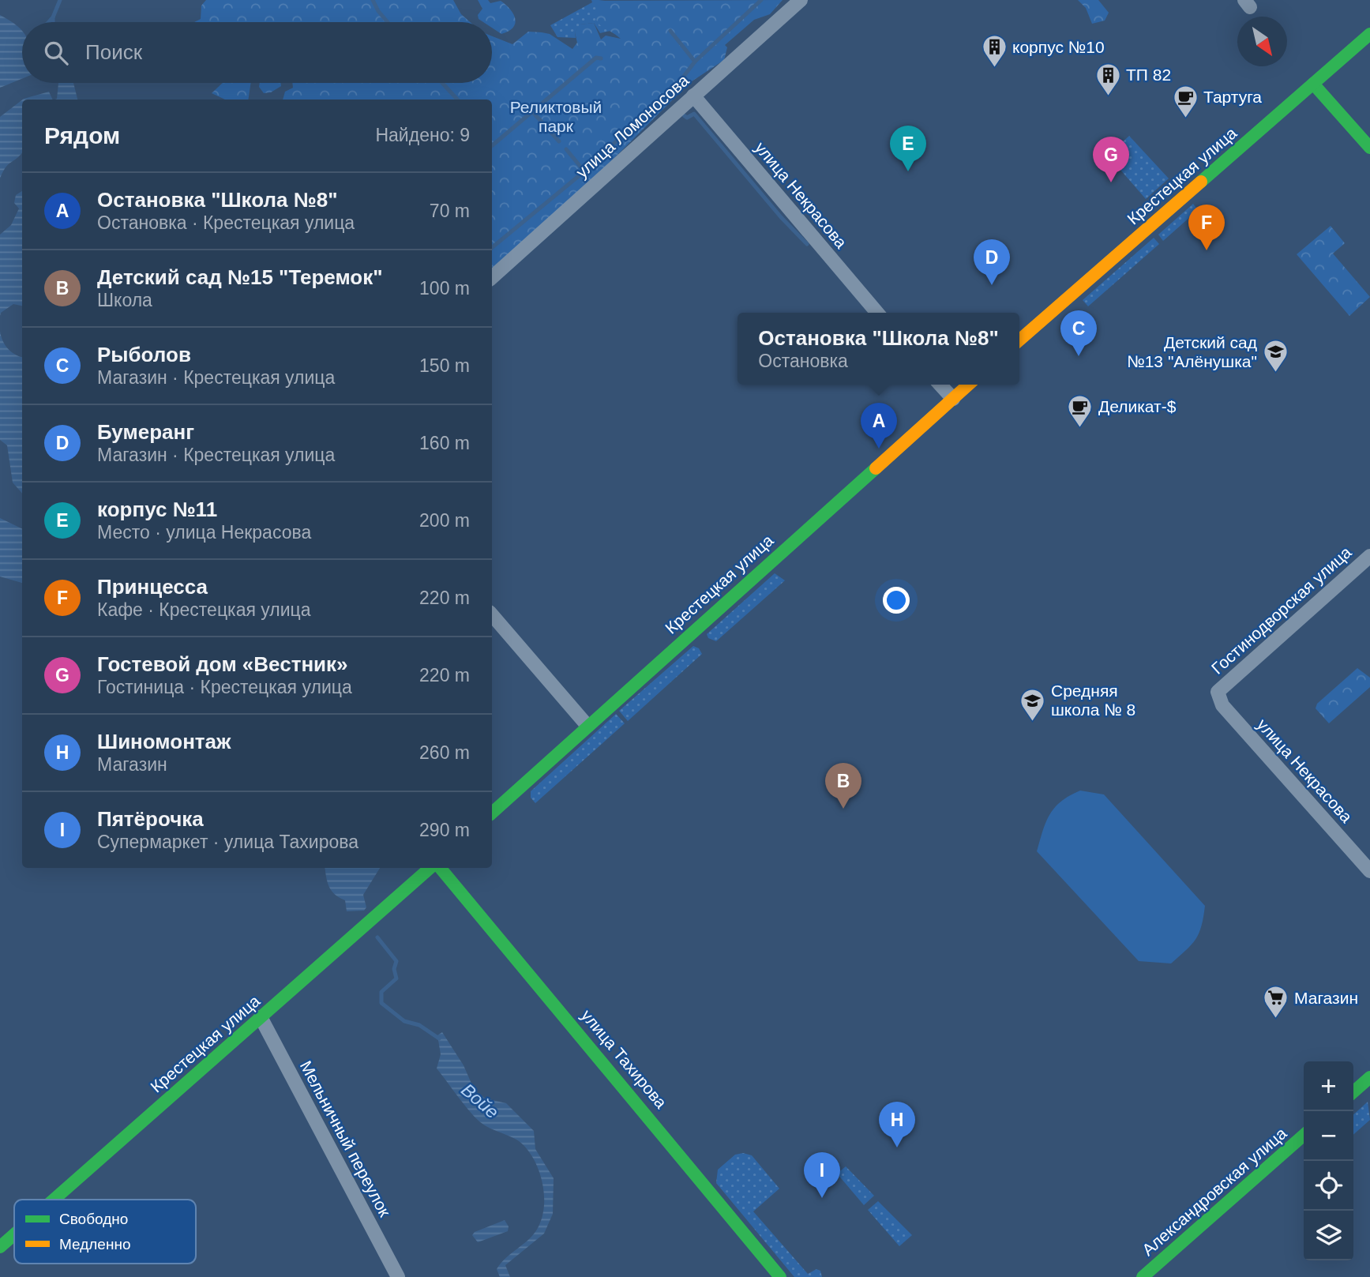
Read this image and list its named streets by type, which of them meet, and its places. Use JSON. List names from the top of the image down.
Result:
{
  "streets": {
    "main road": ["Крестецкая улица", "улица Тахирова", "Александровская улица"],
    "street": [
      "улица Ломоносова",
      "улица Некрасова",
      "Гостинодворская улица",
      "Мельничный переулок"
    ]
  },
  "crossings": [
    ["улица Ломоносова", "улица Некрасова"],
    ["Крестецкая улица", "Мельничный переулок"],
    ["улица Некрасова", "Гостинодворская улица"]
  ],
  "water": ["Войе"],
  "parks": ["Реликтовый парк"],
  "places": {
    "building": ["корпус №10", "ТП 82"],
    "cafe": ["Тартуга", "Деликат-$"],
    "school or university": ["Детский сад №13 \"Алёнушка\"", "Средняя школа № 8"],
    "supermarket": ["Магазин"]
  },
  "legend": ["Свободно", "Медленно"],
  "north": "bottom right",
  "page": {
    "search": "Поиск",
    "heading": ["Рядом", "Найдено: 9"],
    "pins": [
      "E",
      "G",
      "F",
      "D",
      "C",
      "A",
      "B",
      "H",
      "I"
    ],
    "list": [
      {
        "mark": "A",
        "name": "Остановка \"Школа №8\"",
        "note": "Остановка · Крестецкая улица",
        "value": "70 m"
      },
      {
        "mark": "B",
        "name": "Детский сад №15 \"Теремок\"",
        "note": "Школа",
        "value": "100 m"
      },
      {
        "mark": "C",
        "name": "Рыболов",
        "note": "Магазин · Крестецкая улица",
        "value": "150 m"
      },
      {
        "mark": "D",
        "name": "Бумеранг",
        "note": "Магазин · Крестецкая улица",
        "value": "160 m"
      },
      {
        "mark": "E",
        "name": "корпус №11",
        "note": "Место · улица Некрасова",
        "value": "200 m"
      },
      {
        "mark": "F",
        "name": "Принцесса",
        "note": "Кафе · Крестецкая улица",
        "value": "220 m"
      },
      {
        "mark": "G",
        "name": "Гостевой дом «Вестник»",
        "note": "Гостиница · Крестецкая улица",
        "value": "220 m"
      },
      {
        "mark": "H",
        "name": "Шиномонтаж",
        "note": "Магазин",
        "value": "260 m"
      },
      {
        "mark": "I",
        "name": "Пятёрочка",
        "note": "Супермаркет · улица Тахирова",
        "value": "290 m"
      }
    ],
    "popup": ["Остановка \"Школа №8\"", "Остановка"],
    "map_buttons": ["+", "−"]
  }
}
